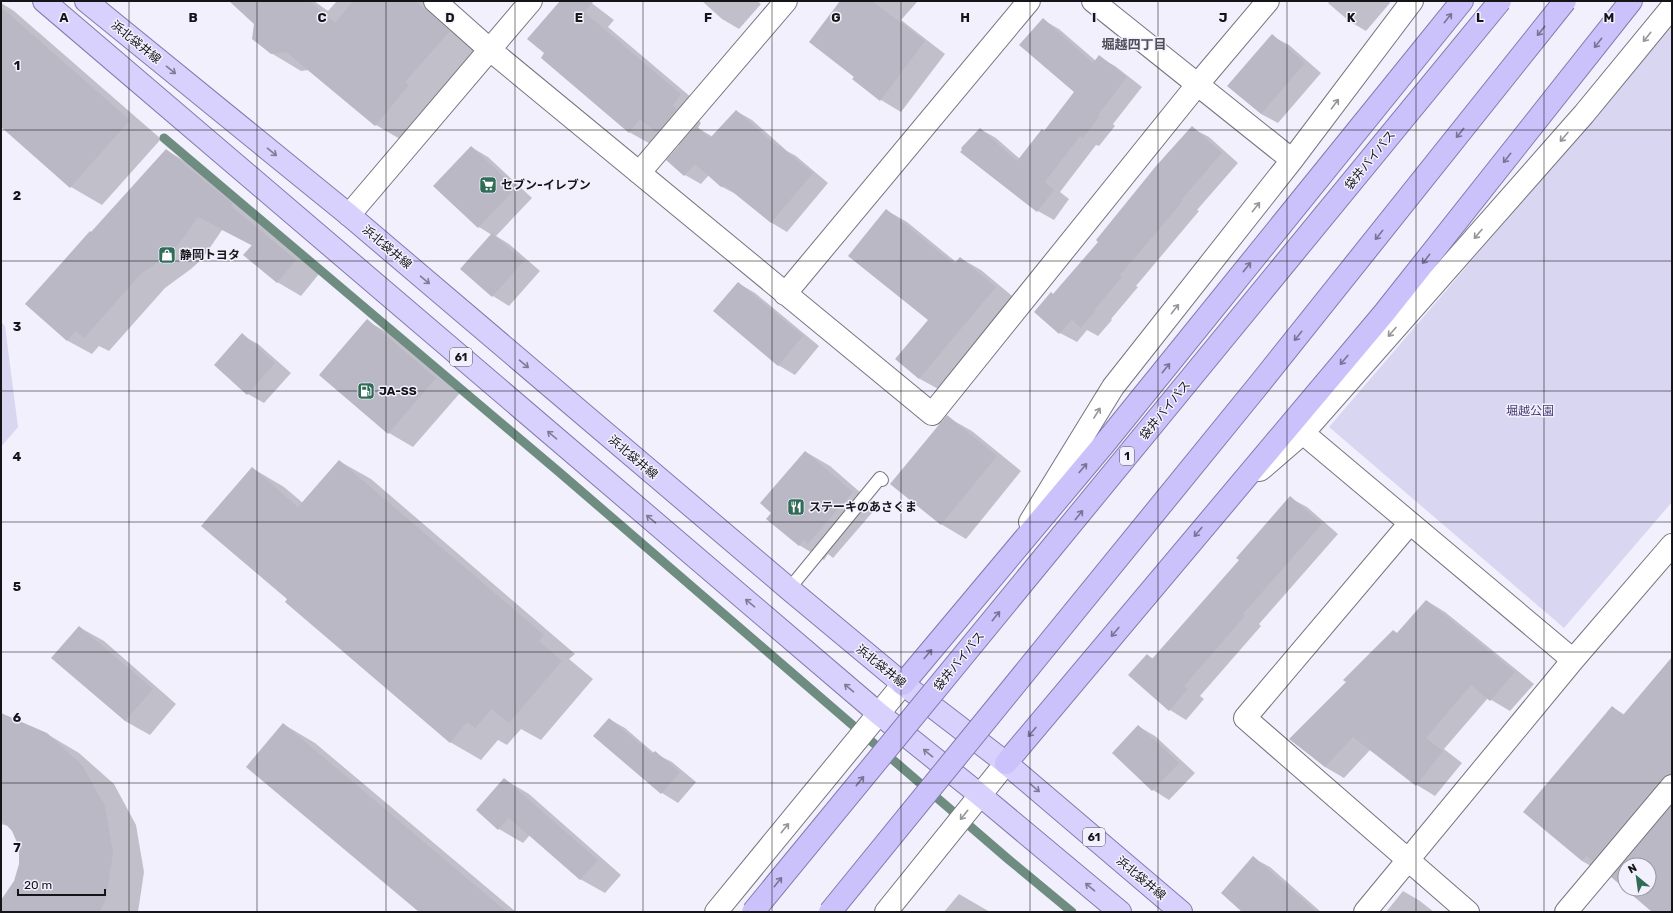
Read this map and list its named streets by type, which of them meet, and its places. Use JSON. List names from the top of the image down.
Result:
{
  "streets": {
    "highway": ["袋井バイパス", "1"],
    "main road": ["浜北袋井線", "61"]
  },
  "districts": ["堀越四丁目"],
  "parks": ["堀越公園"],
  "places": {
    "supermarket": ["セブン-イレブン"],
    "shop": ["静岡トヨタ"],
    "fuel station": ["JA-SS"],
    "restaurant": ["ステーキのあさくま"]
  },
  "scale_bar": "20 m",
  "north": "top left",
  "grid": {
    "columns": [
      "A",
      "B",
      "C",
      "D",
      "E",
      "F",
      "G",
      "H",
      "I",
      "J",
      "K",
      "L",
      "M"
    ],
    "rows": [
      "1",
      "2",
      "3",
      "4",
      "5",
      "6",
      "7"
    ]
  }
}
